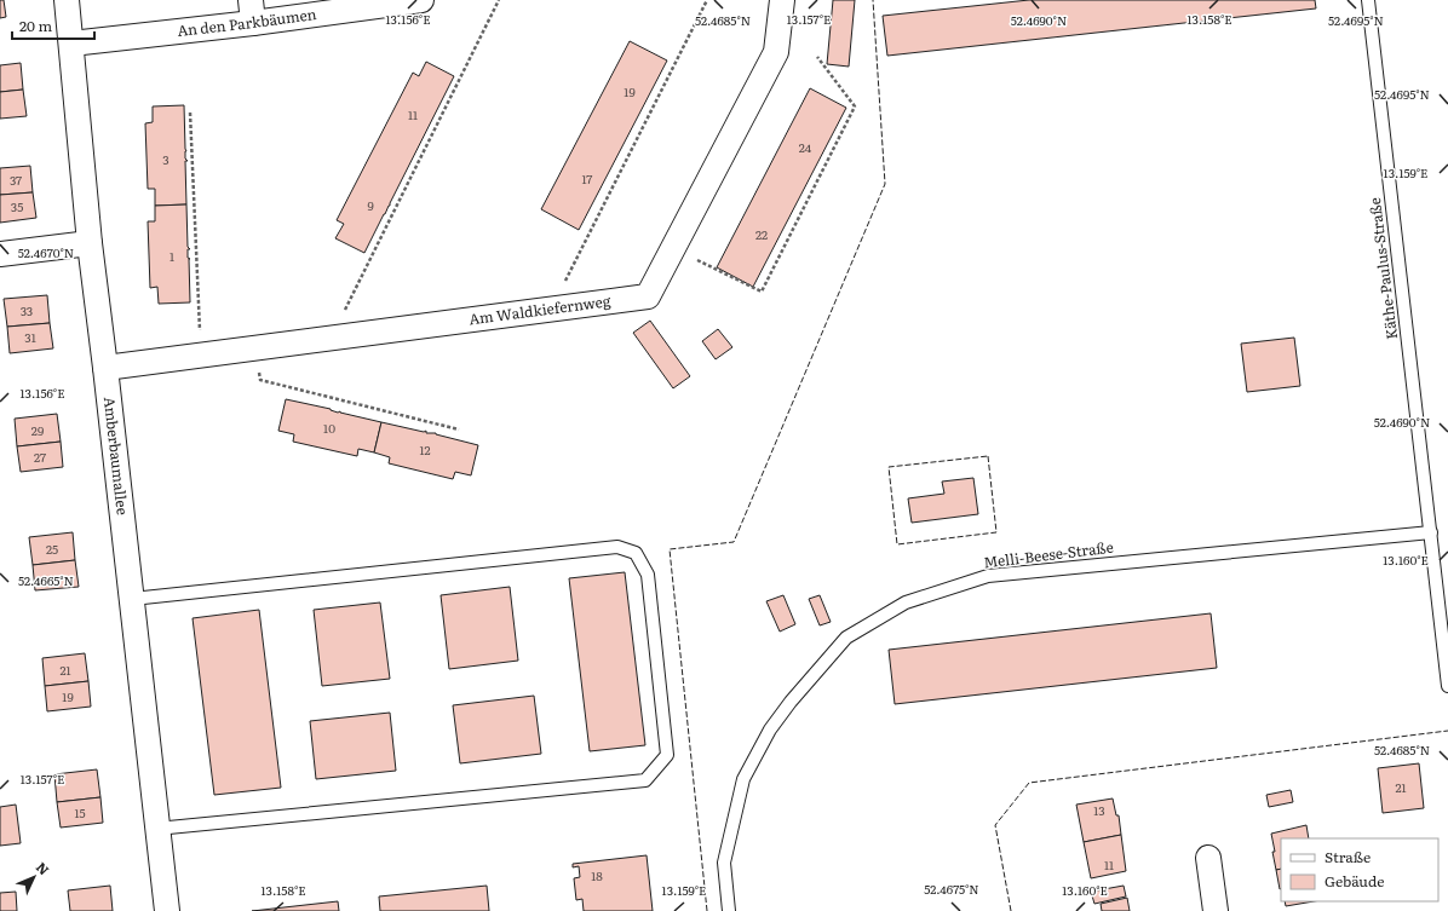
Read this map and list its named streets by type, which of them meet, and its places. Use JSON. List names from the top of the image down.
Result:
{
  "streets": {
    "street": ["An den Parkbäumen", "Am Waldkiefernweg", "Amberbaumallee"],
    "lane": ["Käthe-Paulus-Straße", "Melli-Beese-Straße"]
  },
  "crossings": [
    ["An den Parkbäumen", "Amberbaumallee"],
    ["Käthe-Paulus-Straße", "Melli-Beese-Straße"],
    ["Am Waldkiefernweg", "Amberbaumallee"]
  ],
  "house_numbers": [
    "19",
    "11",
    "24",
    "3",
    "17",
    "37",
    "9",
    "35",
    "22",
    "1",
    "33",
    "31",
    "10",
    "29",
    "12",
    "27",
    "25",
    "21",
    "19",
    "21",
    "13",
    "15",
    "11",
    "18"
  ],
  "legend": ["Straße", "Gebäude"],
  "scale_bar": "20 m",
  "north": "top right",
  "coordinates": [
    "13.156°E",
    "13.157°E",
    "13.158°E",
    "52.4695°N",
    "52.4685°N",
    "52.4690°N",
    "13.159°E",
    "52.4670°N",
    "13.160°E",
    "52.4665°N",
    "52.4675°N"
  ]
}
